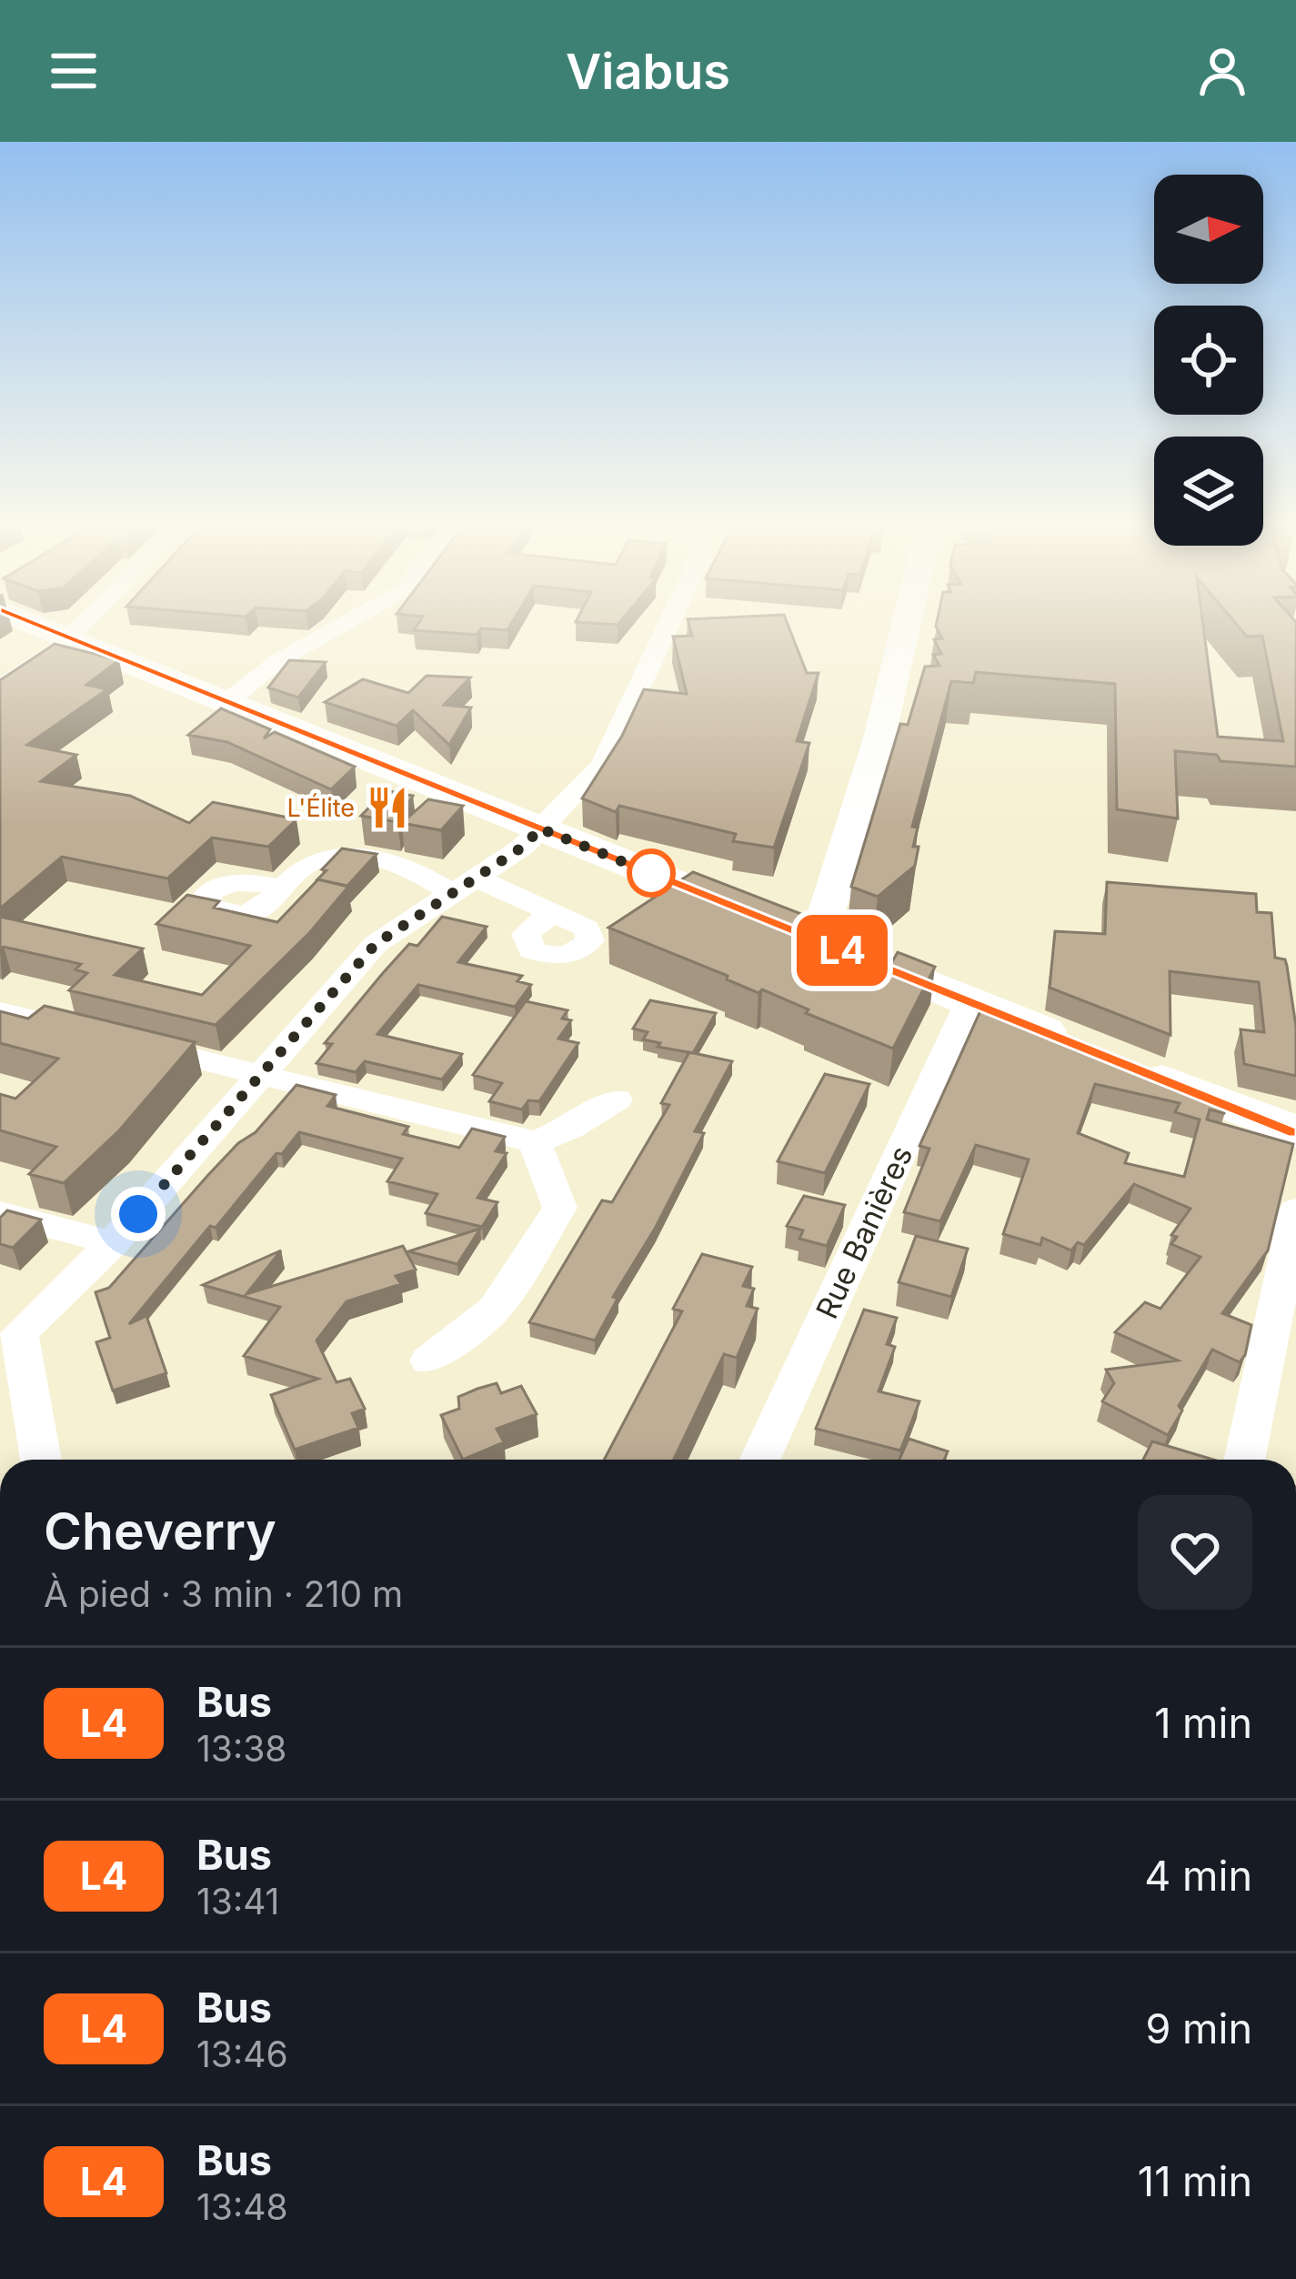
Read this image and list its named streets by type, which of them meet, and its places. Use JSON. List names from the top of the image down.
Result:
{
  "streets": {
    "street": ["Rue Banières"]
  },
  "places": {
    "restaurant": ["L'Élite"]
  },
  "lines": ["bus line L4"],
  "north": "right",
  "page": {
    "header": "Viabus",
    "on_map": "L4",
    "heading": ["Cheverry", "À pied · 3 min · 210 m"],
    "list": [
      {
        "mark": "L4",
        "name": "Bus",
        "note": "13:38",
        "value": "1 min"
      },
      {
        "mark": "L4",
        "name": "Bus",
        "note": "13:41",
        "value": "4 min"
      },
      {
        "mark": "L4",
        "name": "Bus",
        "note": "13:46",
        "value": "9 min"
      },
      {
        "mark": "L4",
        "name": "Bus",
        "note": "13:48",
        "value": "11 min"
      }
    ]
  }
}
